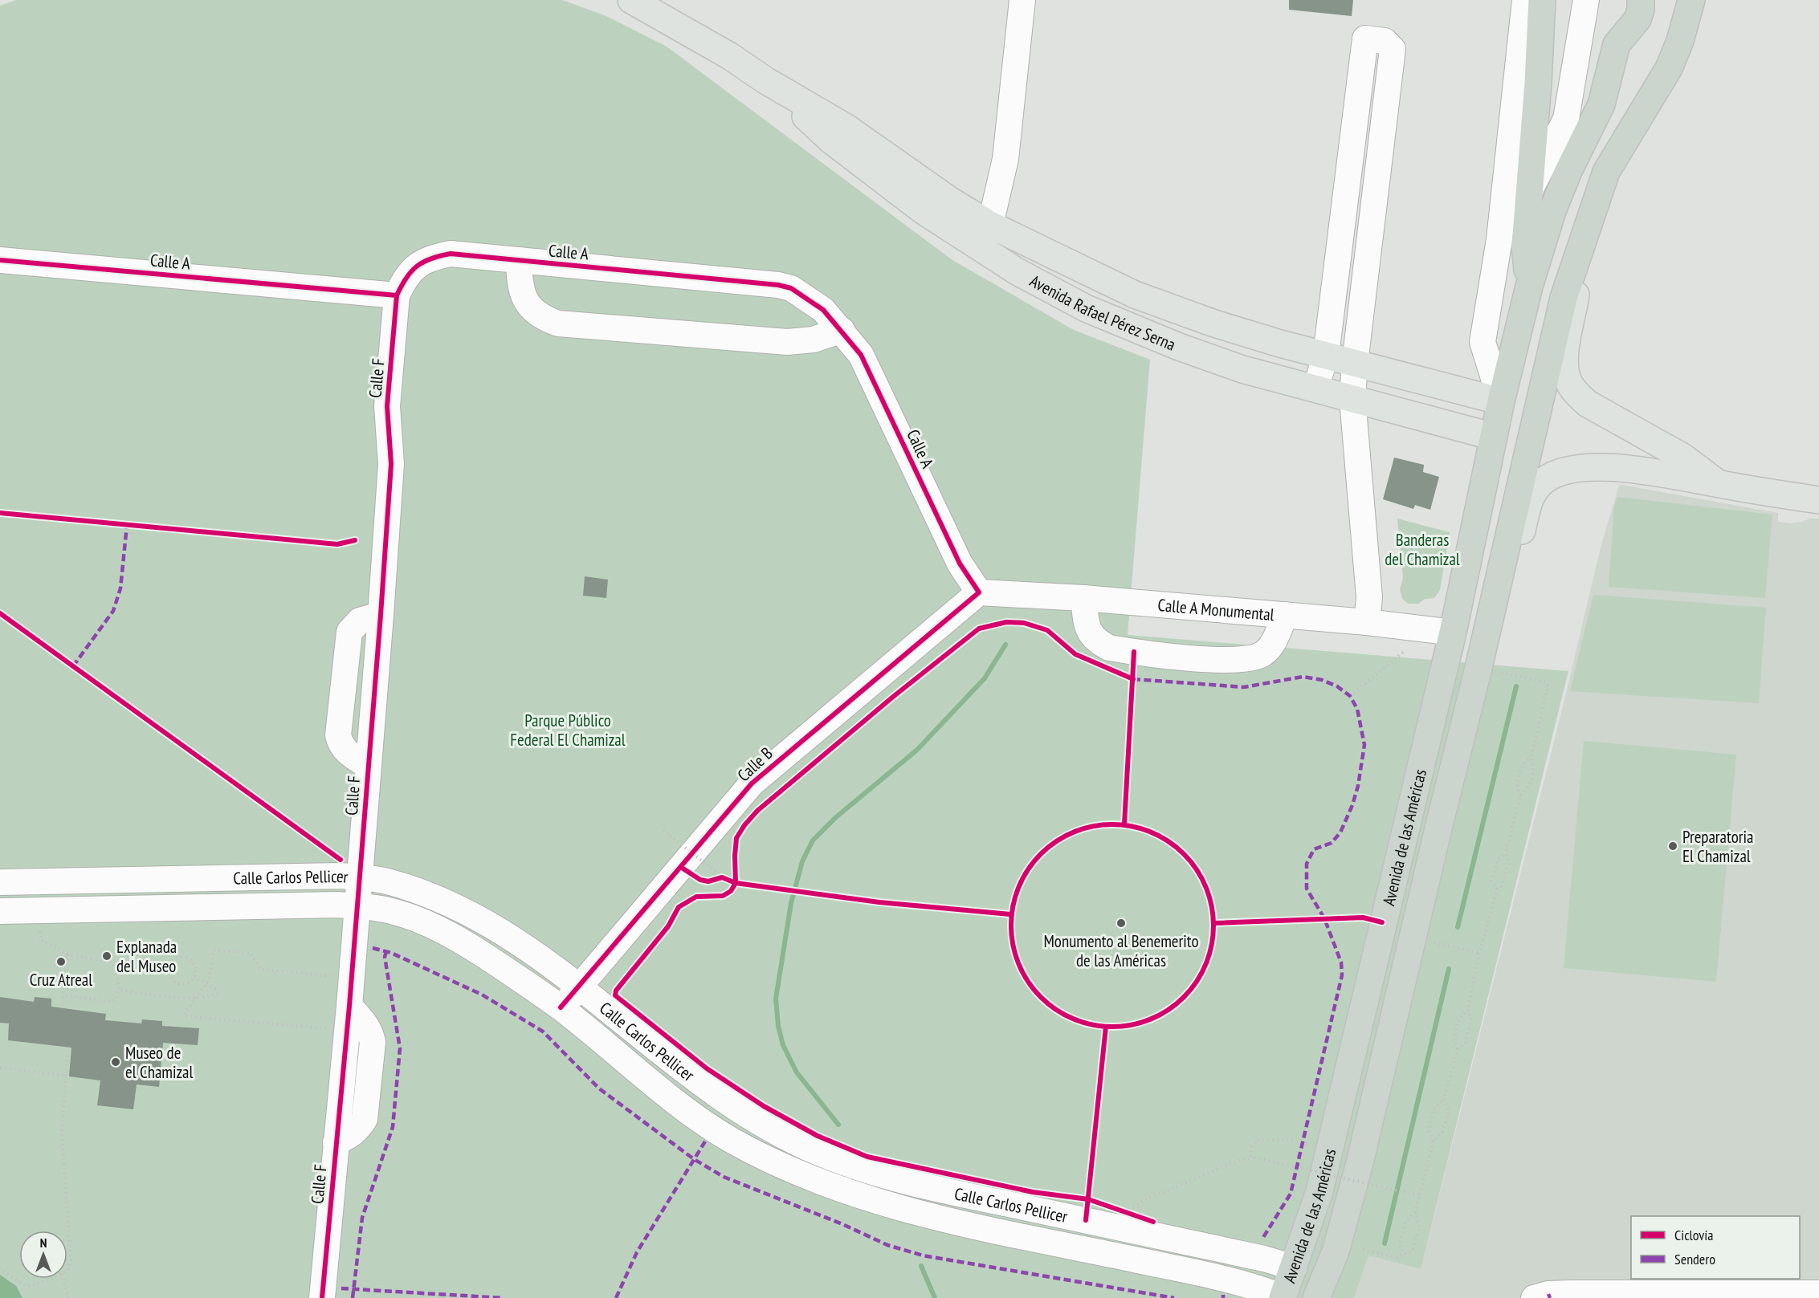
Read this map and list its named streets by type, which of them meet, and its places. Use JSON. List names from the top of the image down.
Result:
{
  "streets": {
    "highway": ["Avenida de las Américas"],
    "main road": ["Avenida Rafael Pérez Serna"],
    "street": [
      "Calle A",
      "Calle F",
      "Calle A Monumental",
      "Calle B",
      "Calle Carlos Pellicer"
    ]
  },
  "crossings": [
    ["Calle A", "Calle F"],
    ["Calle A", "Calle A Monumental"],
    ["Calle A", "Calle B"],
    ["Avenida Rafael Pérez Serna", "Avenida de las Américas"],
    ["Calle F", "Calle Carlos Pellicer"],
    ["Calle A Monumental", "Calle B"],
    ["Calle A Monumental", "Avenida de las Américas"],
    ["Calle B", "Calle Carlos Pellicer"],
    ["Avenida de las Américas", "Calle Carlos Pellicer"]
  ],
  "parks": ["Banderas del Chamizal", "Parque Público Federal El Chamizal"],
  "places": [
    "Preparatoria El Chamizal",
    "Monumento al Benemerito de las Américas",
    "Explanada del Museo",
    "Cruz Atreal",
    "Museo de el Chamizal"
  ],
  "legend": ["Ciclovía", "Sendero"],
  "north": "top"
}
